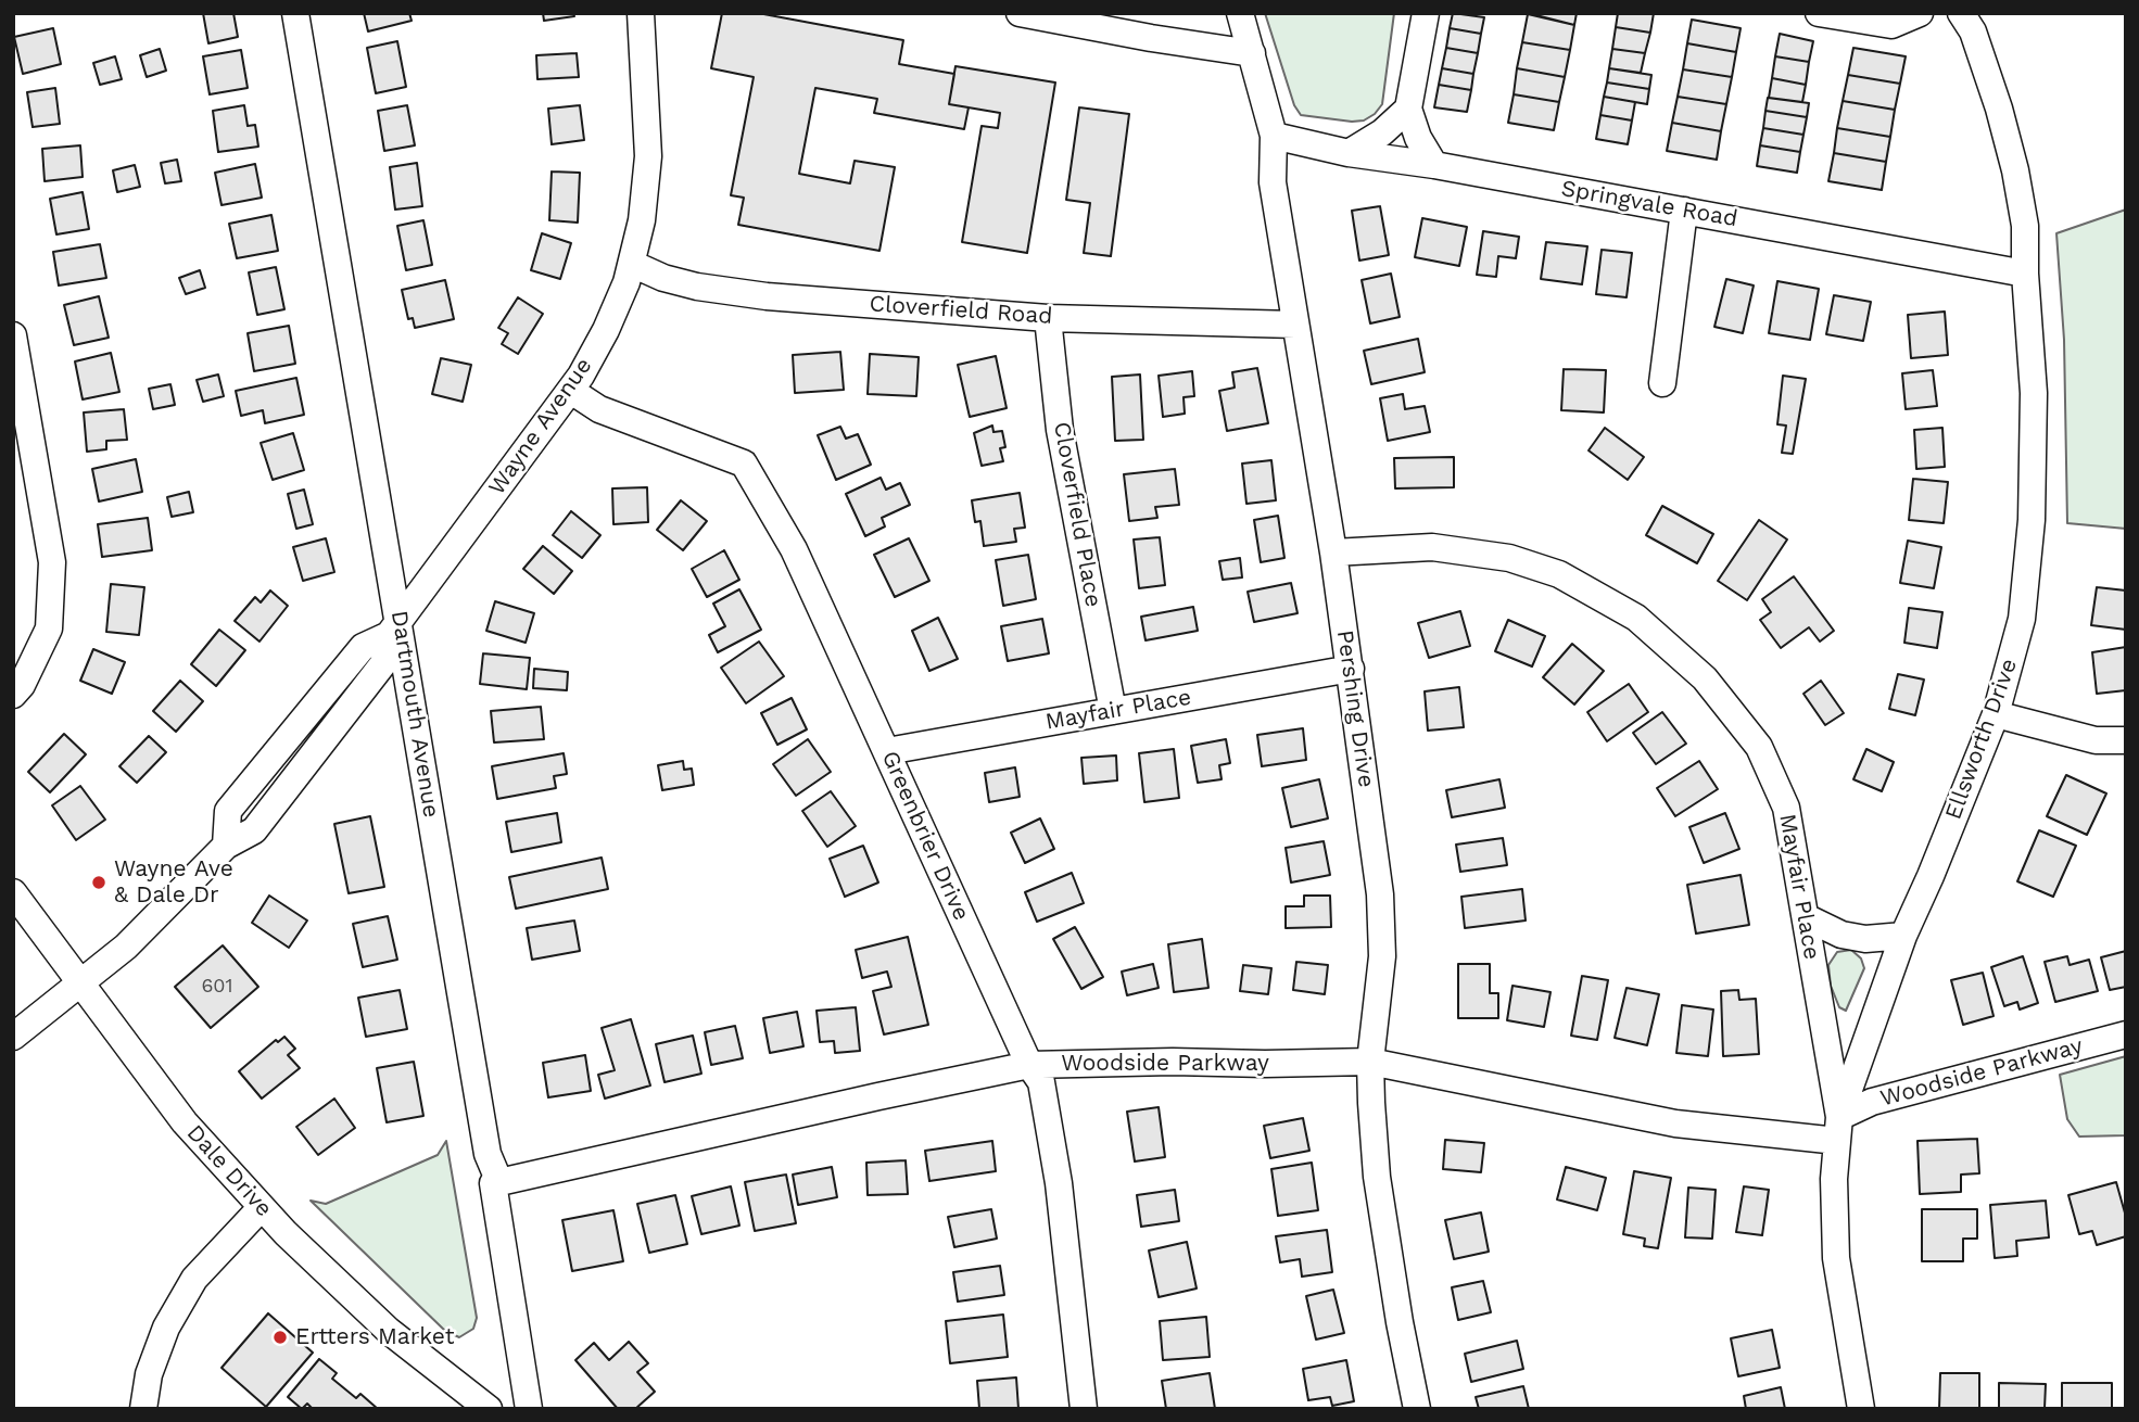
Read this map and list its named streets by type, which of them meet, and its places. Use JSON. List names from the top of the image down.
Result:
{
  "streets": {
    "street": [
      "Springvale Road",
      "Cloverfield Road",
      "Wayne Avenue",
      "Cloverfield Place",
      "Pershing Drive",
      "Mayfair Place",
      "Dartmouth Avenue",
      "Ellsworth Drive",
      "Greenbrier Drive",
      "Woodside Parkway",
      "Dale Drive"
    ]
  },
  "crossings": [
    ["Springvale Road", "Pershing Drive"],
    ["Springvale Road", "Ellsworth Drive"],
    ["Cloverfield Road", "Wayne Avenue"],
    ["Cloverfield Road", "Cloverfield Place"],
    ["Cloverfield Road", "Pershing Drive"],
    ["Wayne Avenue", "Dartmouth Avenue"],
    ["Wayne Avenue", "Greenbrier Drive"],
    ["Wayne Avenue", "Dale Drive"],
    ["Cloverfield Place", "Mayfair Place"],
    ["Pershing Drive", "Mayfair Place"],
    ["Pershing Drive", "Woodside Parkway"],
    ["Mayfair Place", "Ellsworth Drive"],
    ["Mayfair Place", "Greenbrier Drive"],
    ["Mayfair Place", "Woodside Parkway"],
    ["Dartmouth Avenue", "Woodside Parkway"],
    ["Ellsworth Drive", "Woodside Parkway"],
    ["Greenbrier Drive", "Woodside Parkway"]
  ],
  "places": ["Wayne Ave & Dale Dr", "Ertters Market"],
  "house_numbers": ["601"]
}
